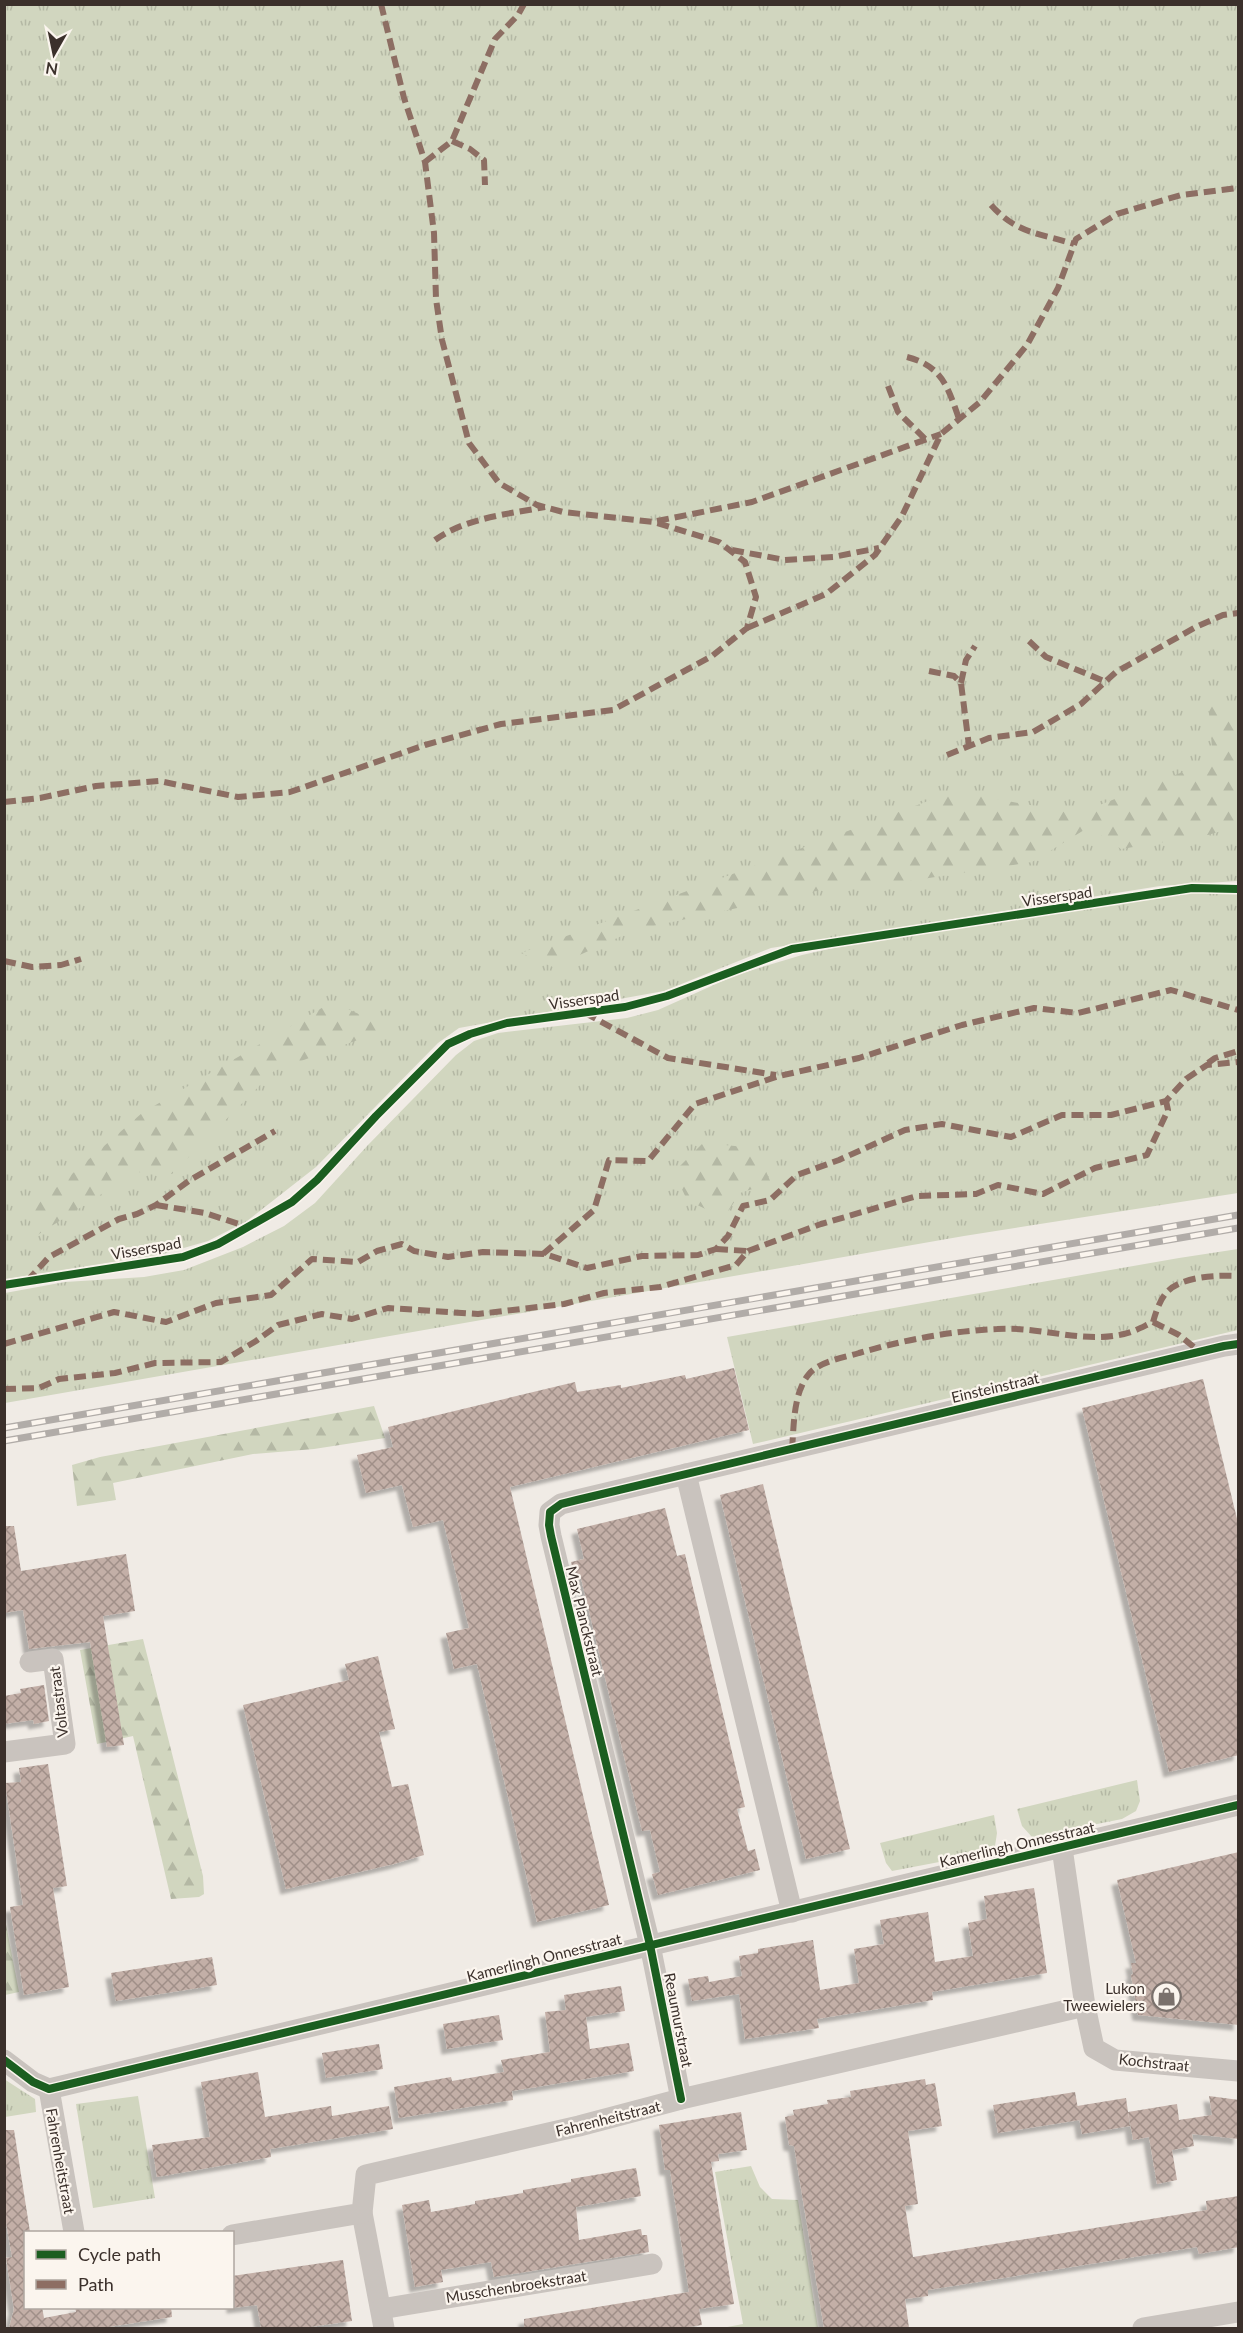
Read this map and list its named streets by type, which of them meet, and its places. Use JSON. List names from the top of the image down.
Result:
{
  "streets": {
    "street": [
      "Einsteinstraat",
      "Max Planckstraat",
      "Voltastraat",
      "Kamerlingh Onnesstraat",
      "Reaumurstraat",
      "Kochstraat",
      "Fahrenheitstraat",
      "Musschenbroekstraat"
    ],
    "cycle path": ["Visserspad"]
  },
  "crossings": [
    ["Einsteinstraat", "Max Planckstraat"],
    ["Max Planckstraat", "Kamerlingh Onnesstraat"],
    ["Max Planckstraat", "Reaumurstraat"],
    ["Kamerlingh Onnesstraat", "Reaumurstraat"],
    ["Kamerlingh Onnesstraat", "Kochstraat"],
    ["Kamerlingh Onnesstraat", "Fahrenheitstraat"],
    ["Reaumurstraat", "Fahrenheitstraat"],
    ["Kochstraat", "Fahrenheitstraat"],
    ["Fahrenheitstraat", "Musschenbroekstraat"]
  ],
  "places": {
    "shop": ["Lukon Tweewielers"]
  },
  "legend": ["Cycle path", "Path"],
  "north": "bottom"
}
